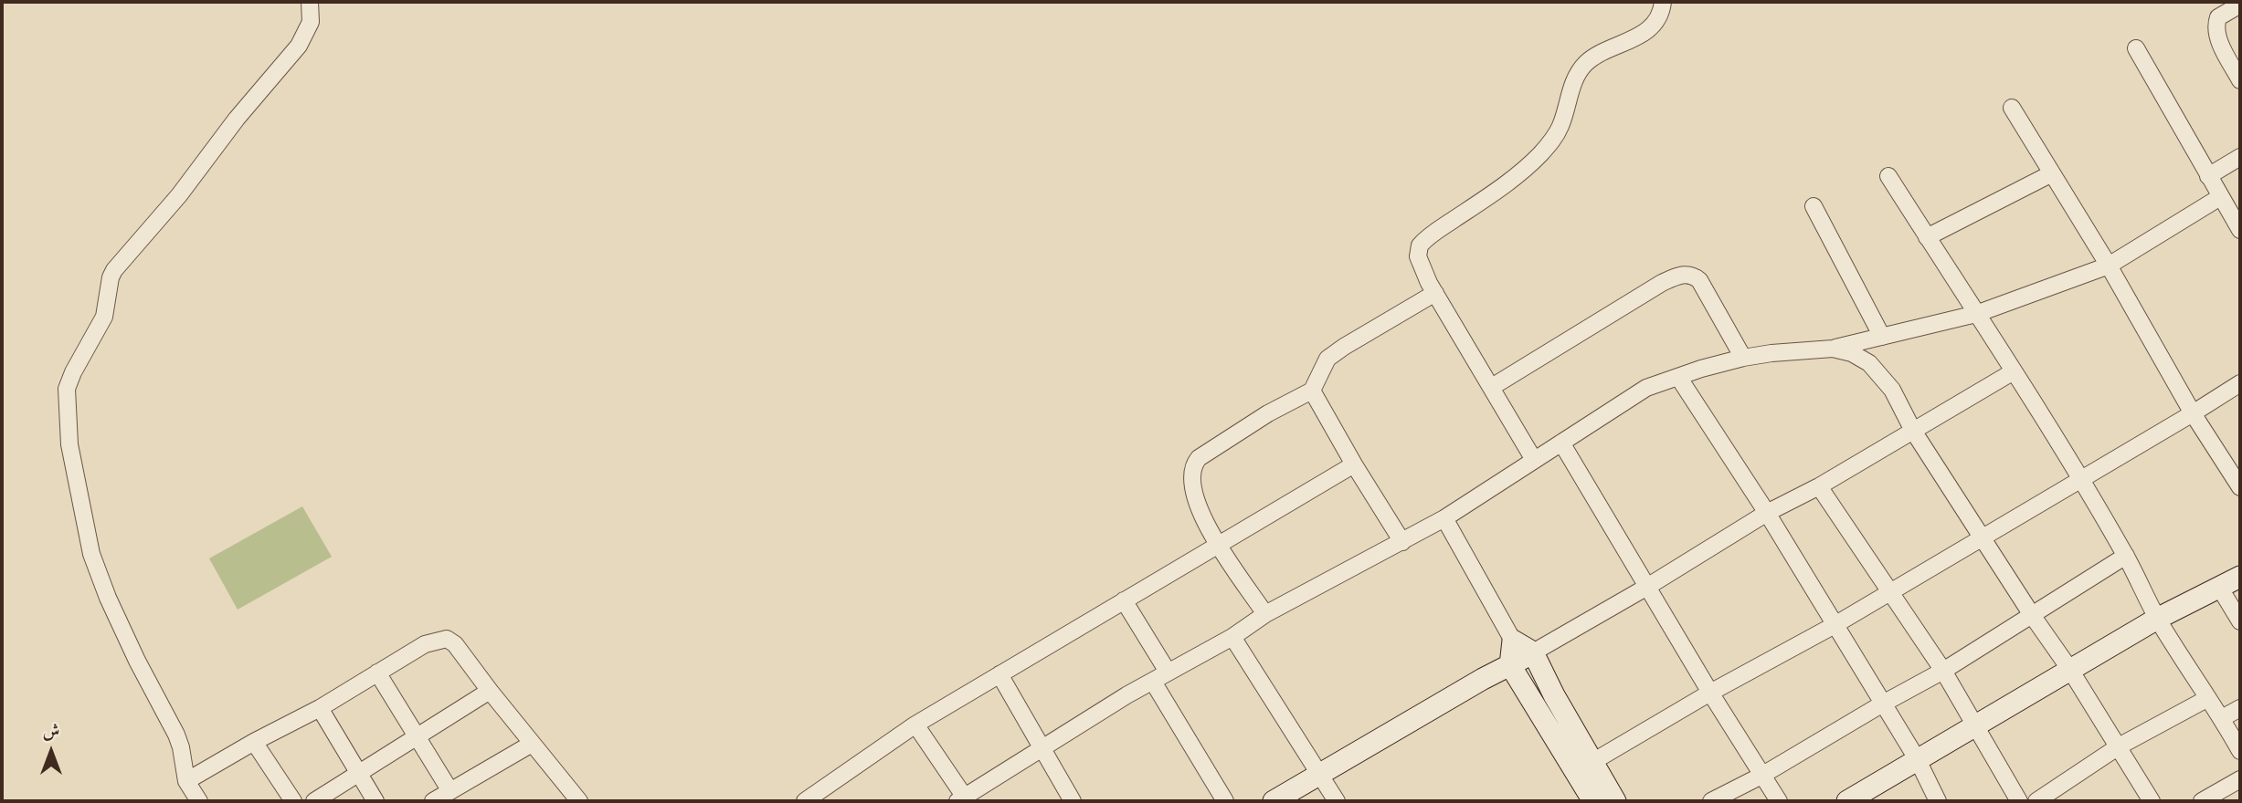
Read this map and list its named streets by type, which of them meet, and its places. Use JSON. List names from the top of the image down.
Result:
{
  "north": "top"
}
